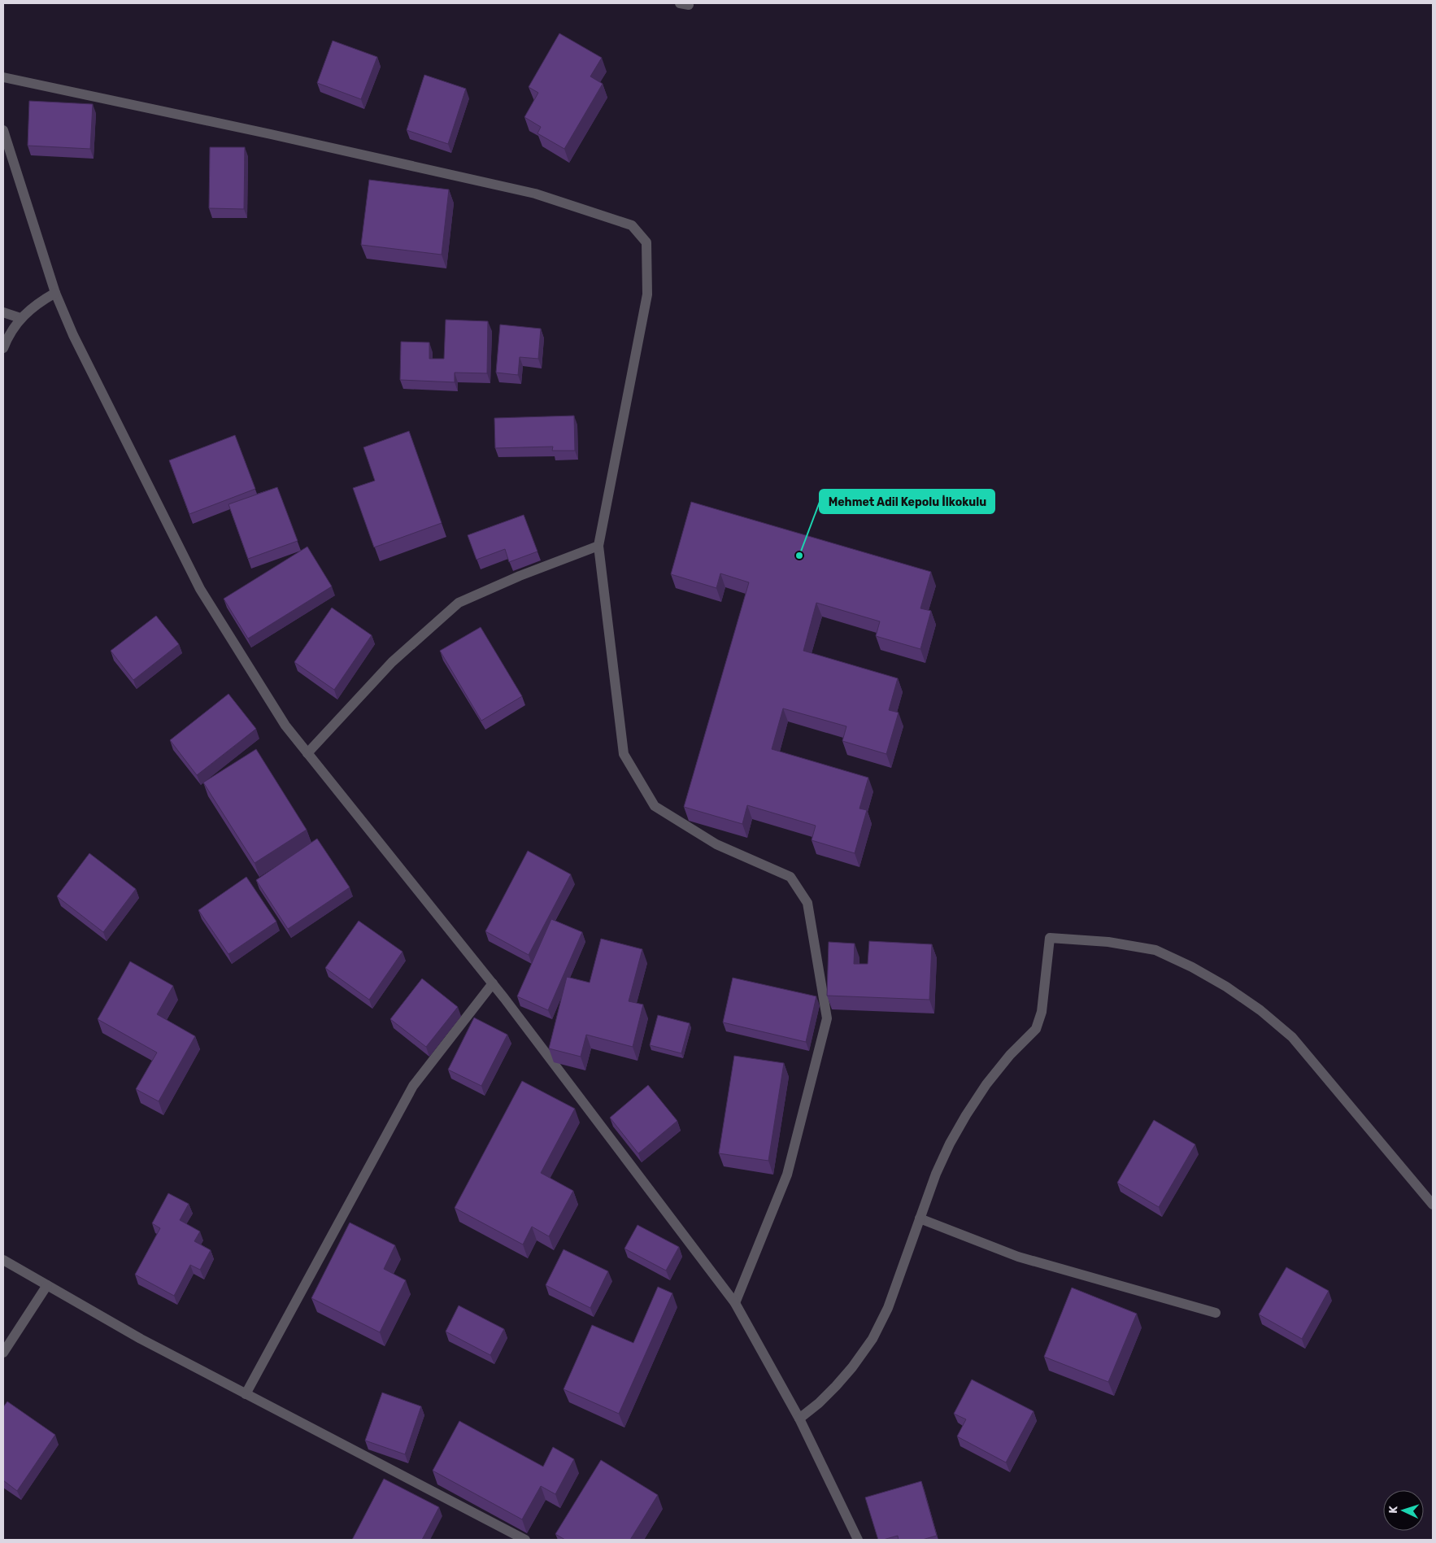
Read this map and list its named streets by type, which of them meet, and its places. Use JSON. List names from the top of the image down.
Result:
{
  "places": ["Mehmet Adil Kepolu İlkokulu"],
  "north": "left"
}
